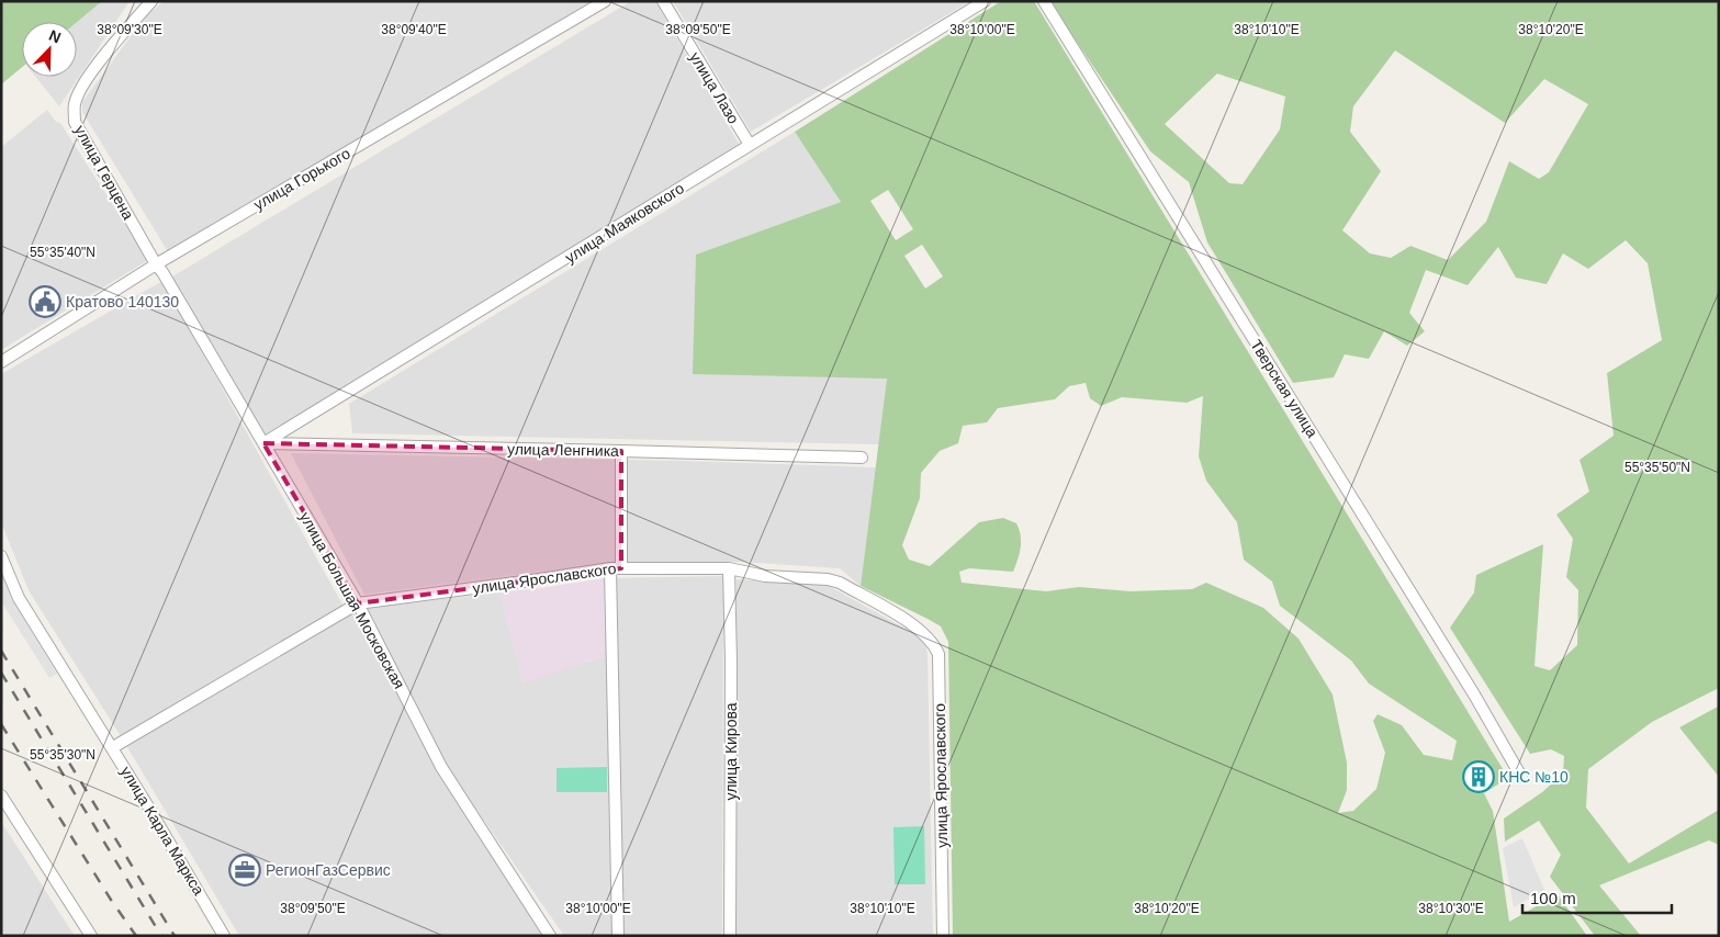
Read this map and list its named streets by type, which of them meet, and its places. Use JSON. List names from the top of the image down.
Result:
{
  "streets": {
    "street": [
      "улица Лазо",
      "улица Герцена",
      "улица Горького",
      "улица Маяковского",
      "Тверская улица",
      "улица Ленгника",
      "улица Ярославского",
      "улица Большая Московская",
      "улица Кирова",
      "улица Карла Маркса"
    ]
  },
  "crossings": [
    ["улица Лазо", "улица Маяковского"],
    ["улица Герцена", "улица Горького"],
    ["улица Герцена", "улица Большая Московская"],
    ["улица Горького", "улица Большая Московская"],
    ["улица Маяковского", "улица Ленгника"],
    ["улица Маяковского", "улица Большая Московская"],
    ["улица Ленгника", "улица Большая Московская"],
    ["улица Ярославского", "улица Большая Московская"],
    ["улица Ярославского", "улица Кирова"],
    ["улица Ярославского", "улица Карла Маркса"]
  ],
  "places": {
    "public building": ["Кратово 140130"],
    "building": ["КНС №10"],
    "office": ["РегионГазСервис"]
  },
  "scale_bar": "100 m",
  "north": "top right",
  "coordinates": [
    "38°09'30\"E",
    "38°09'40\"E",
    "38°09'50\"E",
    "38°10'00\"E",
    "38°10'10\"E",
    "38°10'20\"E",
    "55°35'40\"N",
    "55°35'50\"N",
    "55°35'30\"N",
    "38°10'30\"E"
  ]
}
